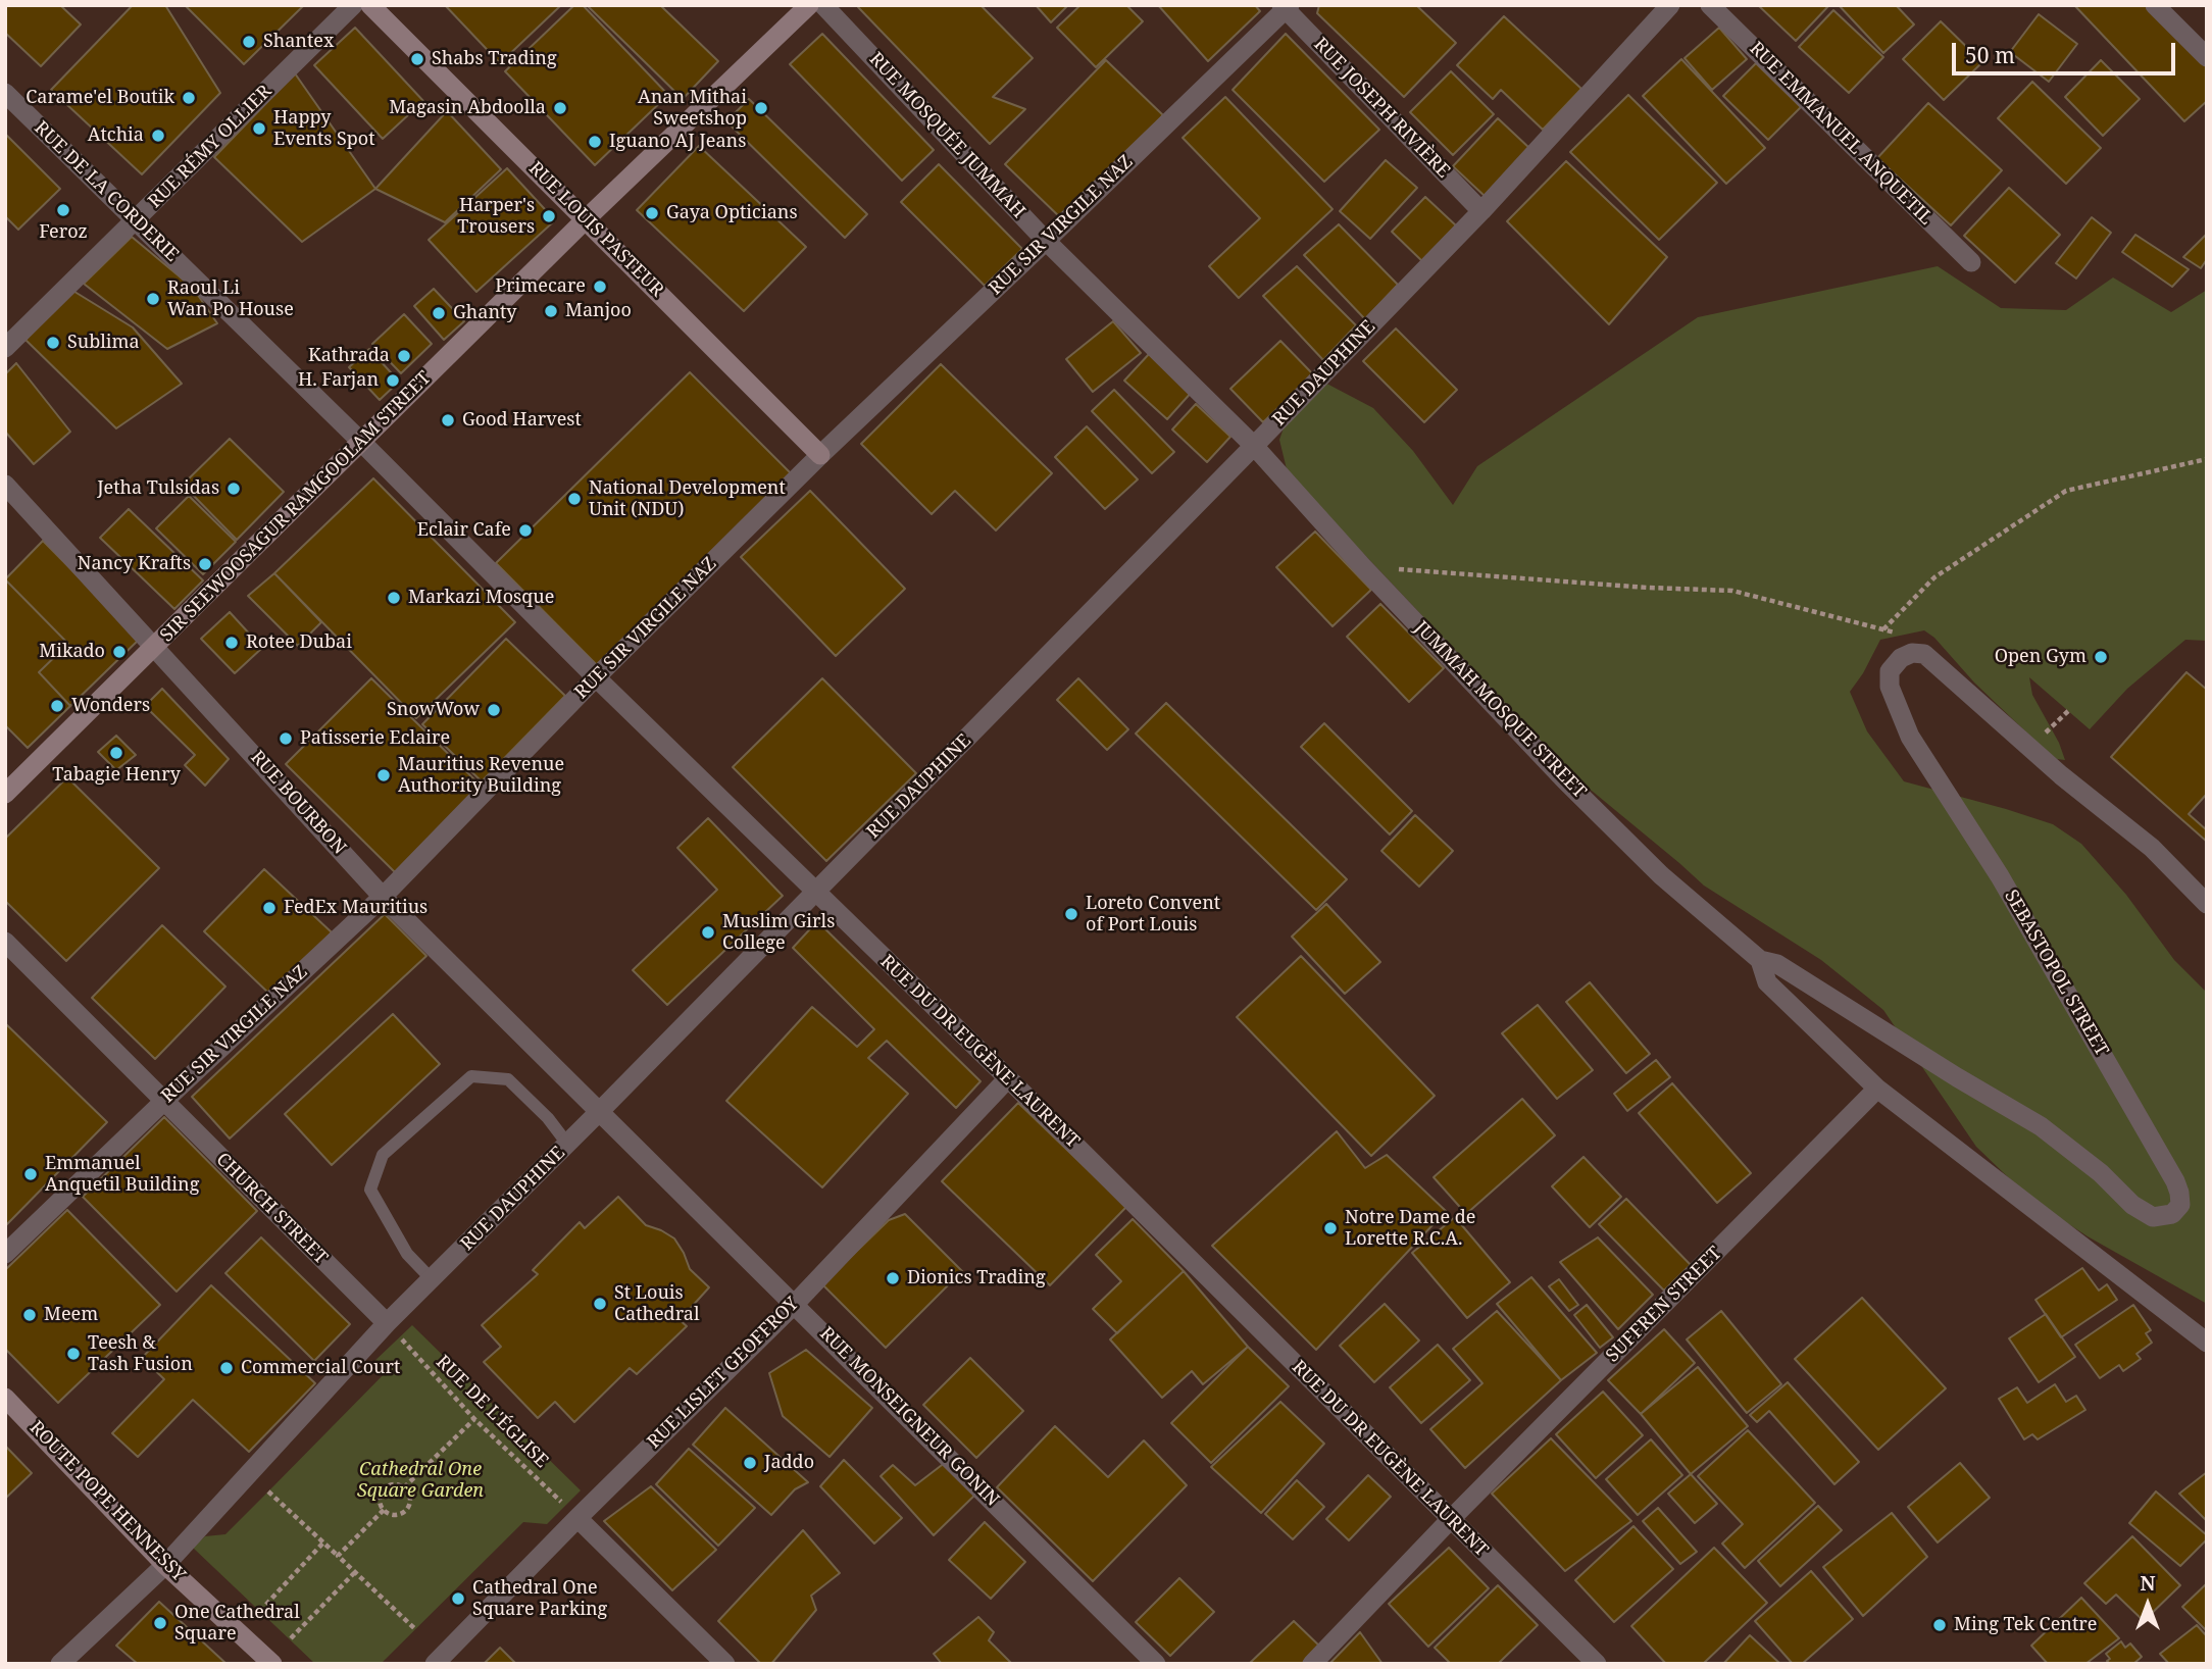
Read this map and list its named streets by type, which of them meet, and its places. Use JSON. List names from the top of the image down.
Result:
{
  "streets": {
    "main road": ["RUE LOUIS PASTEUR", "SIR SEEWOOSAGUR RAMGOOLAM STREET", "ROUTE POPE HENNESSY"],
    "street": [
      "RUE JOSEPH RIVIÈRE",
      "RUE EMMANUEL ANQUETIL",
      "RUE MOSQUÉE JUMMAH",
      "RUE RÉMY OLLIER",
      "RUE DE LA CORDERIE",
      "RUE SIR VIRGILE NAZ",
      "RUE DAUPHINE",
      "JUMMAH MOSQUE STREET",
      "RUE BOURBON",
      "SEBASTOPOL STREET",
      "RUE DU DR EUGÈNE LAURENT",
      "CHURCH STREET",
      "SUFFREN STREET",
      "RUE LISLET GEOFFROY",
      "RUE MONSEIGNEUR GONIN"
    ],
    "path": ["RUE DE L'ÉGLISE"]
  },
  "crossings": [
    ["RUE JOSEPH RIVIÈRE", "RUE SIR VIRGILE NAZ"],
    ["RUE JOSEPH RIVIÈRE", "RUE DAUPHINE"],
    ["RUE MOSQUÉE JUMMAH", "RUE SIR VIRGILE NAZ"],
    ["RUE MOSQUÉE JUMMAH", "RUE DAUPHINE"],
    ["RUE MOSQUÉE JUMMAH", "JUMMAH MOSQUE STREET"],
    ["RUE RÉMY OLLIER", "RUE DE LA CORDERIE"],
    ["RUE DE LA CORDERIE", "SIR SEEWOOSAGUR RAMGOOLAM STREET"],
    ["RUE DE LA CORDERIE", "RUE DU DR EUGÈNE LAURENT"],
    ["RUE SIR VIRGILE NAZ", "RUE LOUIS PASTEUR"],
    ["RUE SIR VIRGILE NAZ", "RUE BOURBON"],
    ["RUE SIR VIRGILE NAZ", "RUE DU DR EUGÈNE LAURENT"],
    ["RUE SIR VIRGILE NAZ", "CHURCH STREET"],
    ["RUE LOUIS PASTEUR", "SIR SEEWOOSAGUR RAMGOOLAM STREET"],
    ["RUE DAUPHINE", "JUMMAH MOSQUE STREET"],
    ["RUE DAUPHINE", "RUE BOURBON"],
    ["RUE DAUPHINE", "RUE DU DR EUGÈNE LAURENT"],
    ["RUE DAUPHINE", "CHURCH STREET"],
    ["RUE DAUPHINE", "RUE DE L'ÉGLISE"],
    ["RUE DAUPHINE", "RUE MONSEIGNEUR GONIN"],
    ["RUE DAUPHINE", "ROUTE POPE HENNESSY"],
    ["SIR SEEWOOSAGUR RAMGOOLAM STREET", "RUE BOURBON"],
    ["SIR SEEWOOSAGUR RAMGOOLAM STREET", "RUE DU DR EUGÈNE LAURENT"],
    ["JUMMAH MOSQUE STREET", "SEBASTOPOL STREET"],
    ["RUE BOURBON", "RUE MONSEIGNEUR GONIN"],
    ["RUE DU DR EUGÈNE LAURENT", "SUFFREN STREET"],
    ["RUE DU DR EUGÈNE LAURENT", "RUE LISLET GEOFFROY"],
    ["CHURCH STREET", "RUE DE L'ÉGLISE"],
    ["RUE LISLET GEOFFROY", "RUE DE L'ÉGLISE"],
    ["RUE LISLET GEOFFROY", "RUE MONSEIGNEUR GONIN"]
  ],
  "parks": ["Cathedral One Square Garden"],
  "places": [
    "Shantex",
    "Shabs Trading",
    "Carame'el Boutik",
    "Magasin Abdoolla",
    "Anan Mithai Sweetshop",
    "Happy Events Spot",
    "Atchia",
    "Iguano AJ Jeans",
    "Feroz",
    "Gaya Opticians",
    "Harper's Trousers",
    "Primecare",
    "Raoul Li Wan Po House",
    "Manjoo",
    "Ghanty",
    "Sublima",
    "Kathrada",
    "H. Farjan",
    "Good Harvest",
    "Jetha Tulsidas",
    "National Development Unit (NDU)",
    "Eclair Cafe",
    "Nancy Krafts",
    "Markazi Mosque",
    "Rotee Dubai",
    "Mikado",
    "Open Gym",
    "Wonders",
    "SnowWow",
    "Patisserie Eclaire",
    "Tabagie Henry",
    "Mauritius Revenue Authority Building",
    "FedEx Mauritius",
    "Loreto Convent of Port Louis",
    "Muslim Girls College",
    "Emmanuel Anquetil Building",
    "Notre Dame de Lorette R.C.A.",
    "Dionics Trading",
    "St Louis Cathedral",
    "Meem",
    "Teesh & Tash Fusion",
    "Commercial Court",
    "Jaddo",
    "Cathedral One Square Parking",
    "One Cathedral Square",
    "Ming Tek Centre"
  ],
  "scale_bar": "50 m",
  "north": "top"
}
